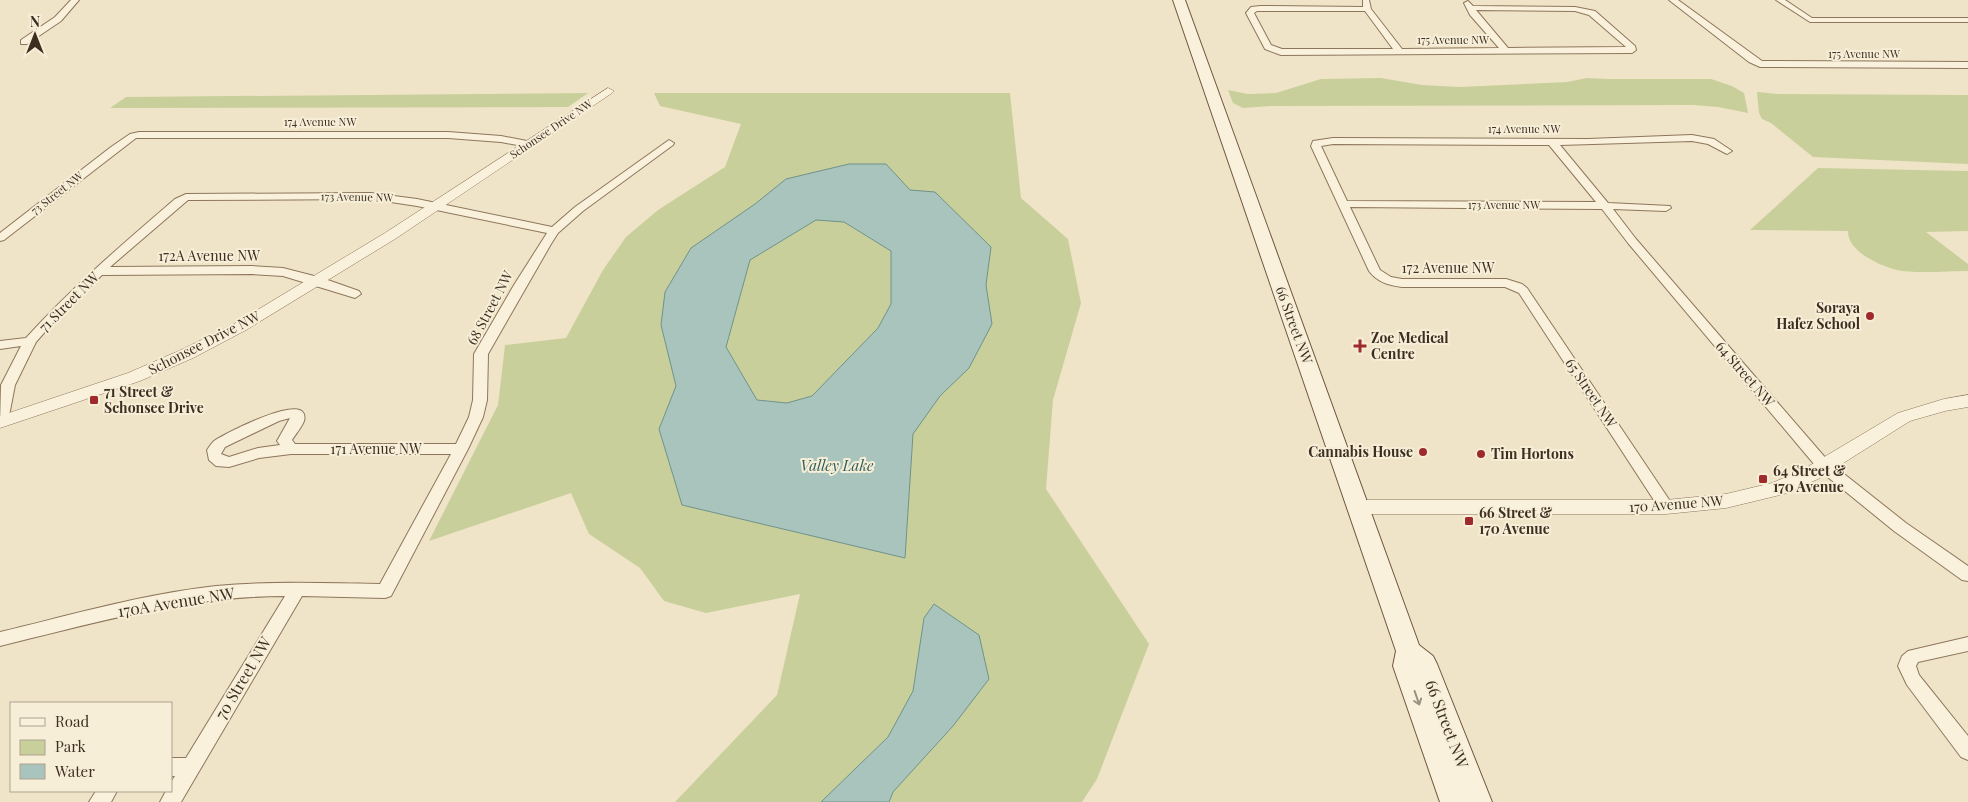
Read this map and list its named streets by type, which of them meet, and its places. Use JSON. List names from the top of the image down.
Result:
{
  "streets": {
    "main road": ["66 Street NW"],
    "street": [
      "175 Avenue NW",
      "174 Avenue NW",
      "Schonsee Drive NW",
      "73 Street NW",
      "173 Avenue NW",
      "172A Avenue NW",
      "172 Avenue NW",
      "71 Street NW",
      "68 Street NW",
      "64 Street NW",
      "65 Street NW",
      "171 Avenue NW",
      "170 Avenue NW",
      "170A Avenue NW",
      "70 Street NW"
    ]
  },
  "crossings": [
    ["174 Avenue NW", "Schonsee Drive NW"],
    ["174 Avenue NW", "73 Street NW"],
    ["174 Avenue NW", "173 Avenue NW"],
    ["174 Avenue NW", "172 Avenue NW"],
    ["174 Avenue NW", "64 Street NW"],
    ["Schonsee Drive NW", "173 Avenue NW"],
    ["Schonsee Drive NW", "172A Avenue NW"],
    ["Schonsee Drive NW", "71 Street NW"],
    ["173 Avenue NW", "172 Avenue NW"],
    ["173 Avenue NW", "71 Street NW"],
    ["173 Avenue NW", "68 Street NW"],
    ["173 Avenue NW", "64 Street NW"],
    ["172A Avenue NW", "71 Street NW"],
    ["172 Avenue NW", "65 Street NW"],
    ["68 Street NW", "171 Avenue NW"],
    ["68 Street NW", "170A Avenue NW"],
    ["66 Street NW", "170 Avenue NW"],
    ["64 Street NW", "170 Avenue NW"],
    ["65 Street NW", "170 Avenue NW"],
    ["170A Avenue NW", "70 Street NW"]
  ],
  "water": ["Valley Lake"],
  "places": {
    "other": ["Soraya Hafez School", "Cannabis House", "Tim Hortons"],
    "health": ["Zoe Medical Centre"],
    "transit": ["71 Street & Schonsee Drive", "64 Street & 170 Avenue", "66 Street & 170 Avenue"]
  },
  "legend": ["Road", "Park", "Water"],
  "north": "top"
}
